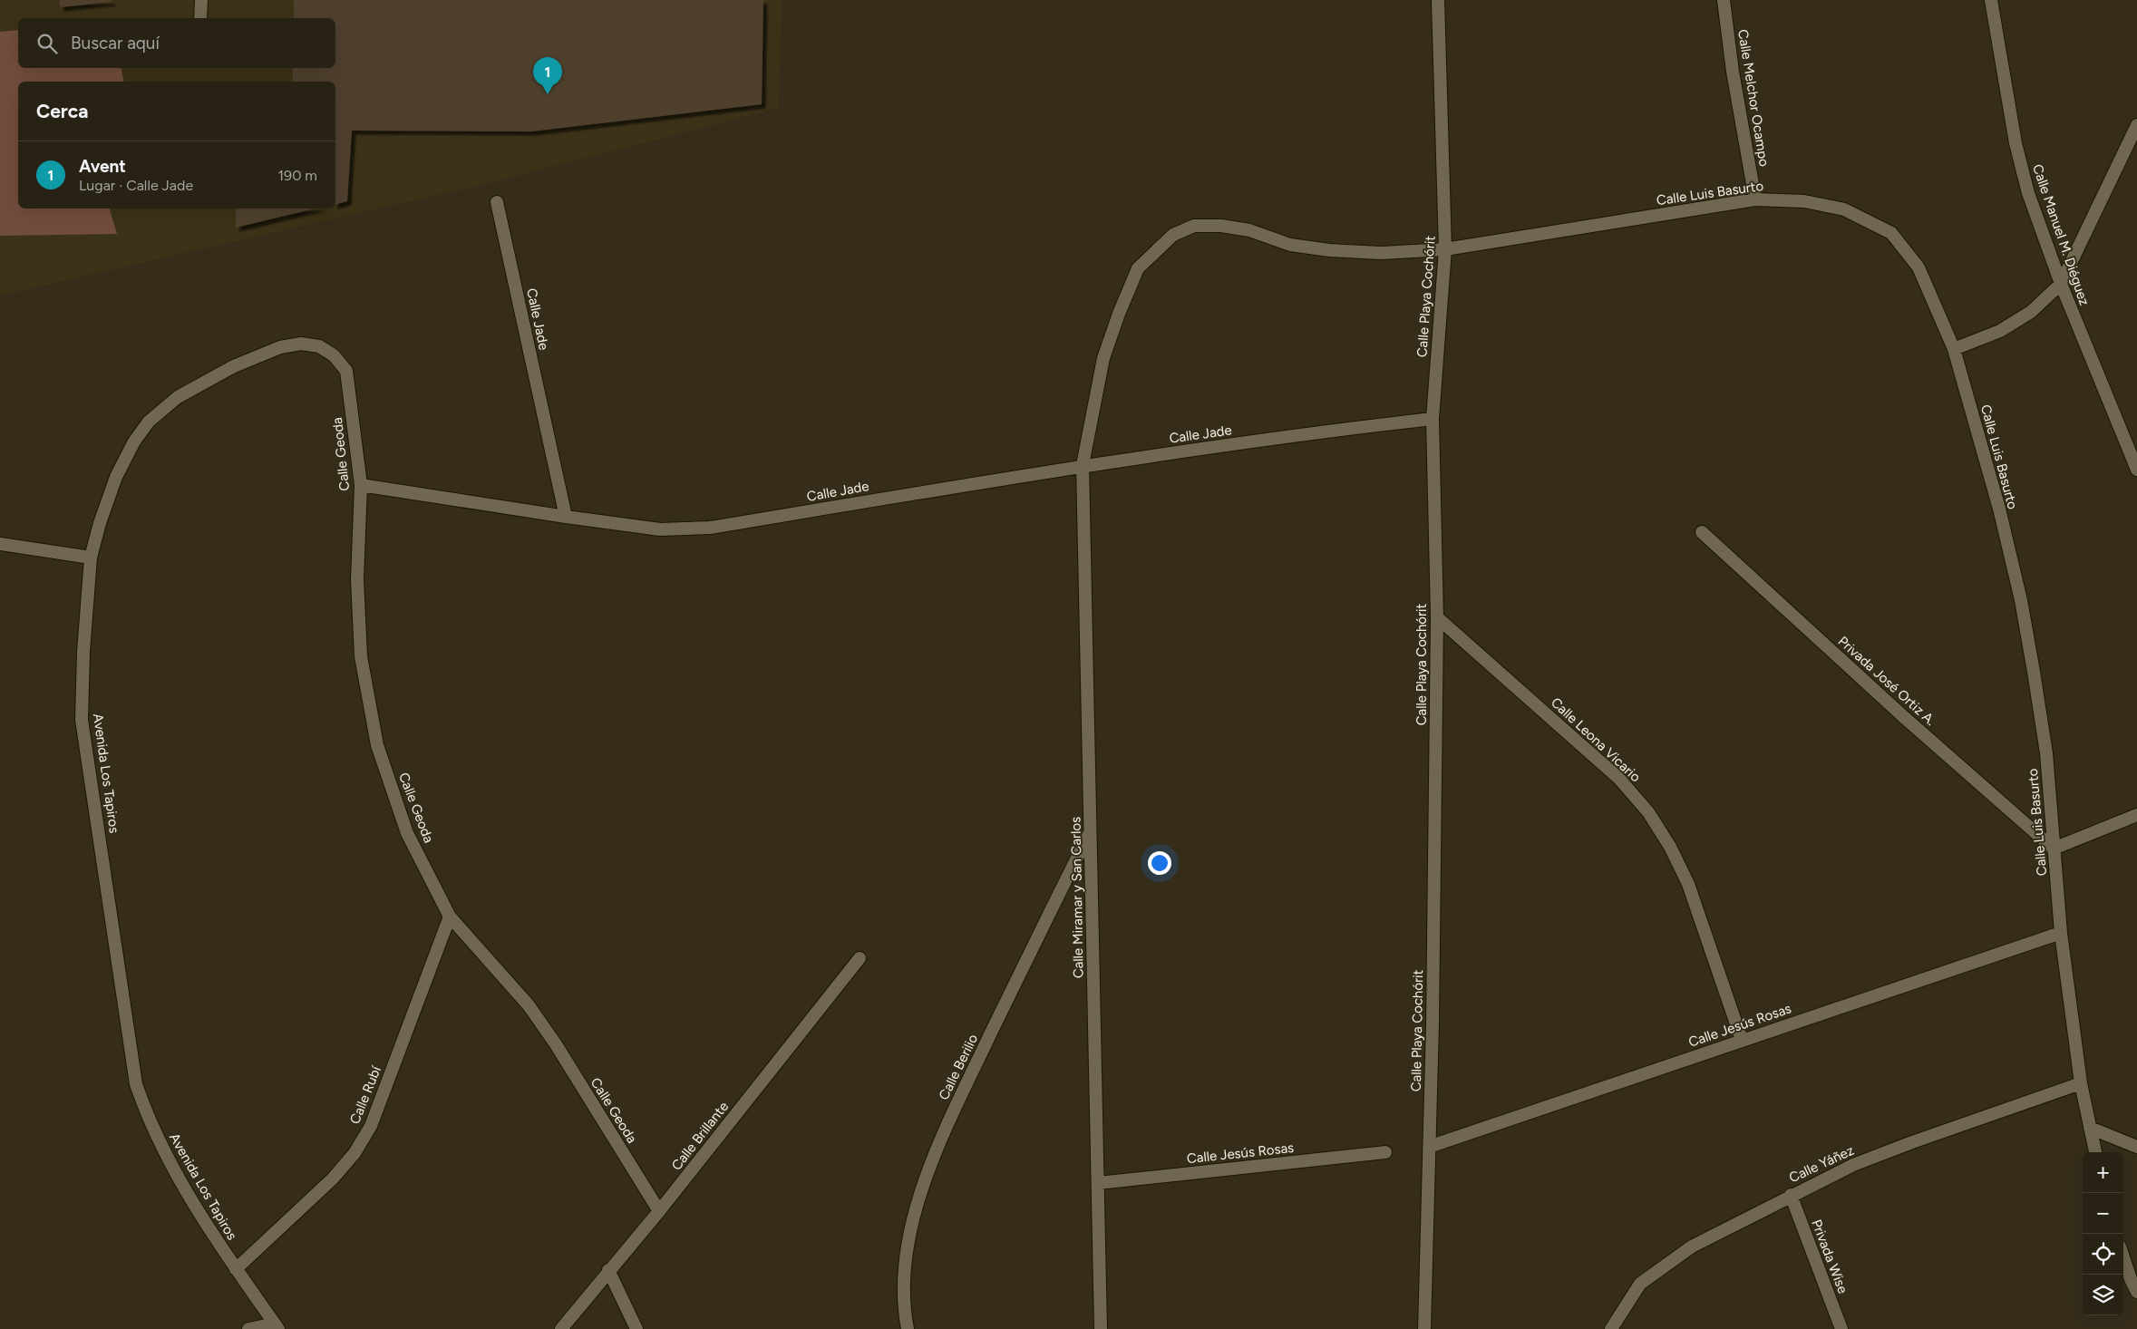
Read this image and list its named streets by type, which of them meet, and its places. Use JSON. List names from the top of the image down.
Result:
{
  "streets": {
    "street": [
      "Calle Melchor Ocampo",
      "Calle Luis Basurto",
      "Calle Manuel M. Diéguez",
      "Calle Playa Cochórit",
      "Calle Jade",
      "Calle Geoda",
      "Privada José Ortiz A.",
      "Calle Leona Vicario",
      "Avenida Los Tapiros",
      "Calle Miramar y San Carlos",
      "Calle Jesús Rosas",
      "Calle Berilio",
      "Calle Rubí",
      "Calle Brillante",
      "Calle Yáñez",
      "Privada Wise"
    ]
  },
  "crossings": [
    ["Calle Melchor Ocampo", "Calle Luis Basurto"],
    ["Calle Luis Basurto", "Calle Playa Cochórit"],
    ["Calle Luis Basurto", "Calle Jade"],
    ["Calle Luis Basurto", "Privada José Ortiz A."],
    ["Calle Luis Basurto", "Calle Miramar y San Carlos"],
    ["Calle Luis Basurto", "Calle Jesús Rosas"],
    ["Calle Luis Basurto", "Calle Yáñez"],
    ["Calle Playa Cochórit", "Calle Jade"],
    ["Calle Playa Cochórit", "Calle Leona Vicario"],
    ["Calle Playa Cochórit", "Calle Jesús Rosas"],
    ["Calle Jade", "Calle Miramar y San Carlos"],
    ["Calle Geoda", "Avenida Los Tapiros"],
    ["Calle Geoda", "Calle Rubí"],
    ["Calle Geoda", "Calle Brillante"],
    ["Calle Leona Vicario", "Calle Jesús Rosas"],
    ["Avenida Los Tapiros", "Calle Rubí"],
    ["Calle Miramar y San Carlos", "Calle Jesús Rosas"],
    ["Calle Miramar y San Carlos", "Calle Berilio"],
    ["Calle Yáñez", "Privada Wise"]
  ],
  "page": {
    "search": "Buscar aquí",
    "pins": "1",
    "heading": "Cerca",
    "list": [
      {
        "mark": "1",
        "name": "Avent",
        "note": "Lugar · Calle Jade",
        "value": "190 m"
      }
    ],
    "map_buttons": ["+", "−"]
  }
}
